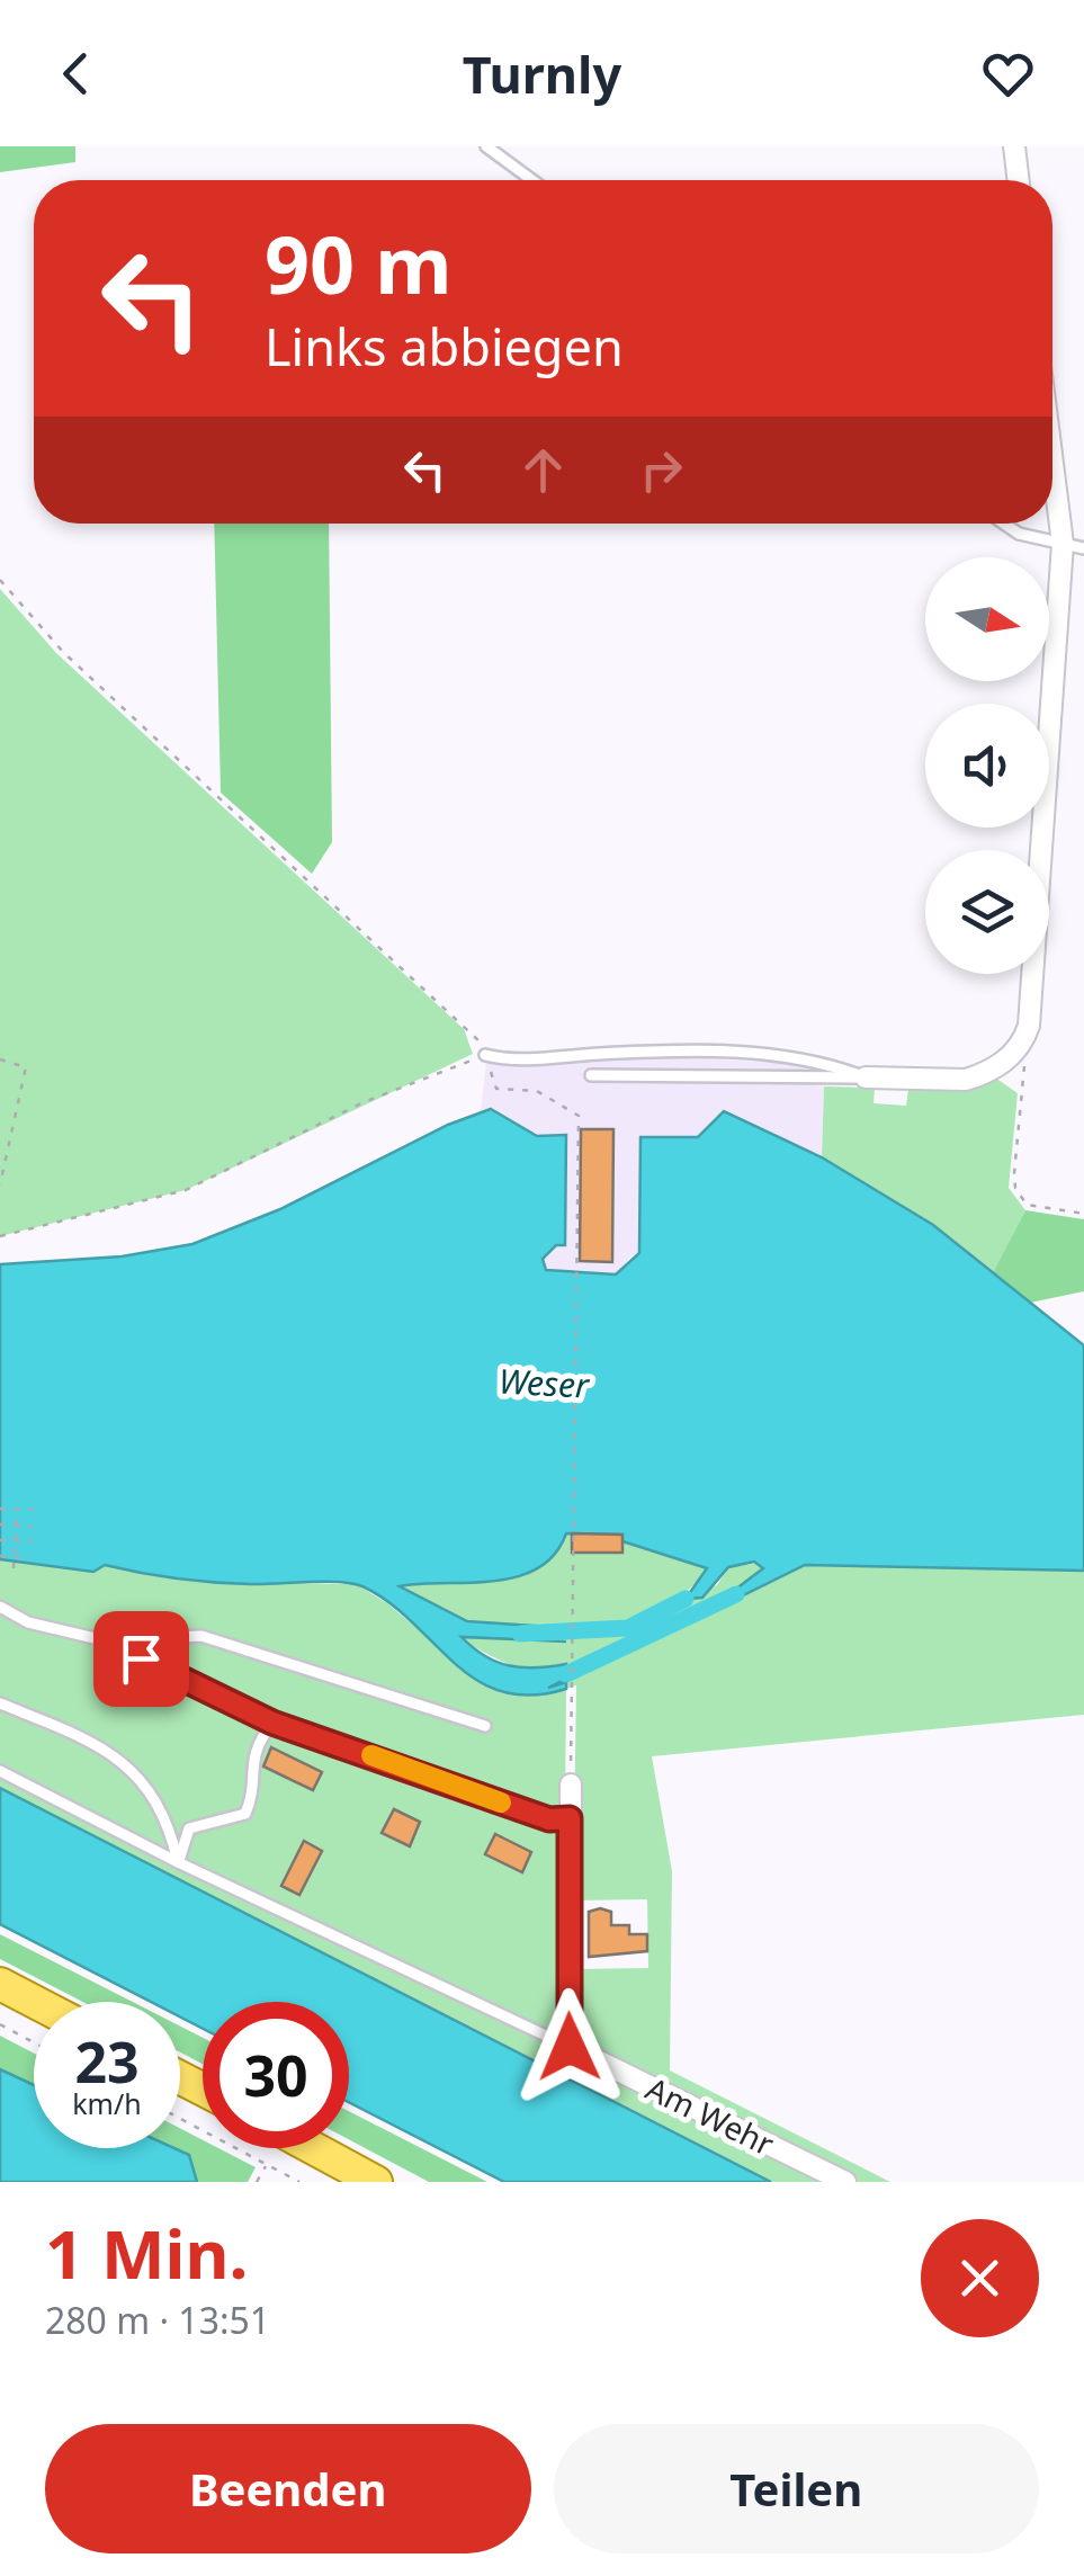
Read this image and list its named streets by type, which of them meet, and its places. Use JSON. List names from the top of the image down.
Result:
{
  "streets": {
    "street": ["Am Wehr"]
  },
  "water": ["Weser"],
  "north": "right",
  "page": {
    "header": "Turnly",
    "turn": ["90 m", "Links abbiegen"],
    "speed": "23 km/h",
    "limit": "30",
    "heading": ["1 Min.", "280 m · 13:51"],
    "buttons": ["Beenden", "Teilen"]
  }
}
